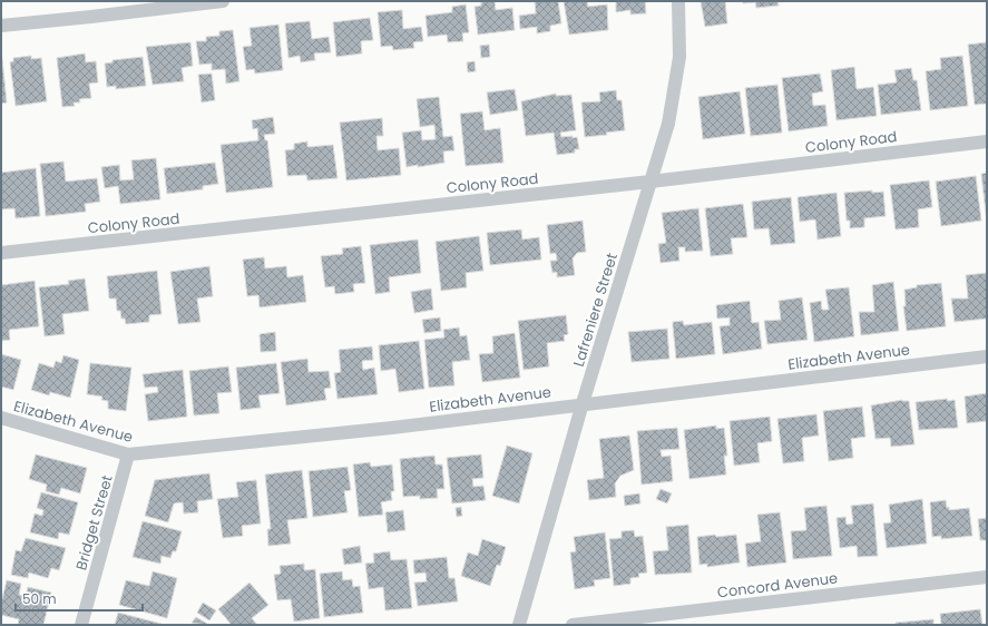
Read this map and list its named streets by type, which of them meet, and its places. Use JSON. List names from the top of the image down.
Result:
{
  "streets": {
    "street": [
      "Colony Road",
      "Lafreniere Street",
      "Elizabeth Avenue",
      "Bridget Street",
      "Concord Avenue"
    ]
  },
  "crossings": [
    ["Colony Road", "Lafreniere Street"],
    ["Lafreniere Street", "Elizabeth Avenue"],
    ["Elizabeth Avenue", "Bridget Street"]
  ],
  "scale_bar": "50 m"
}
